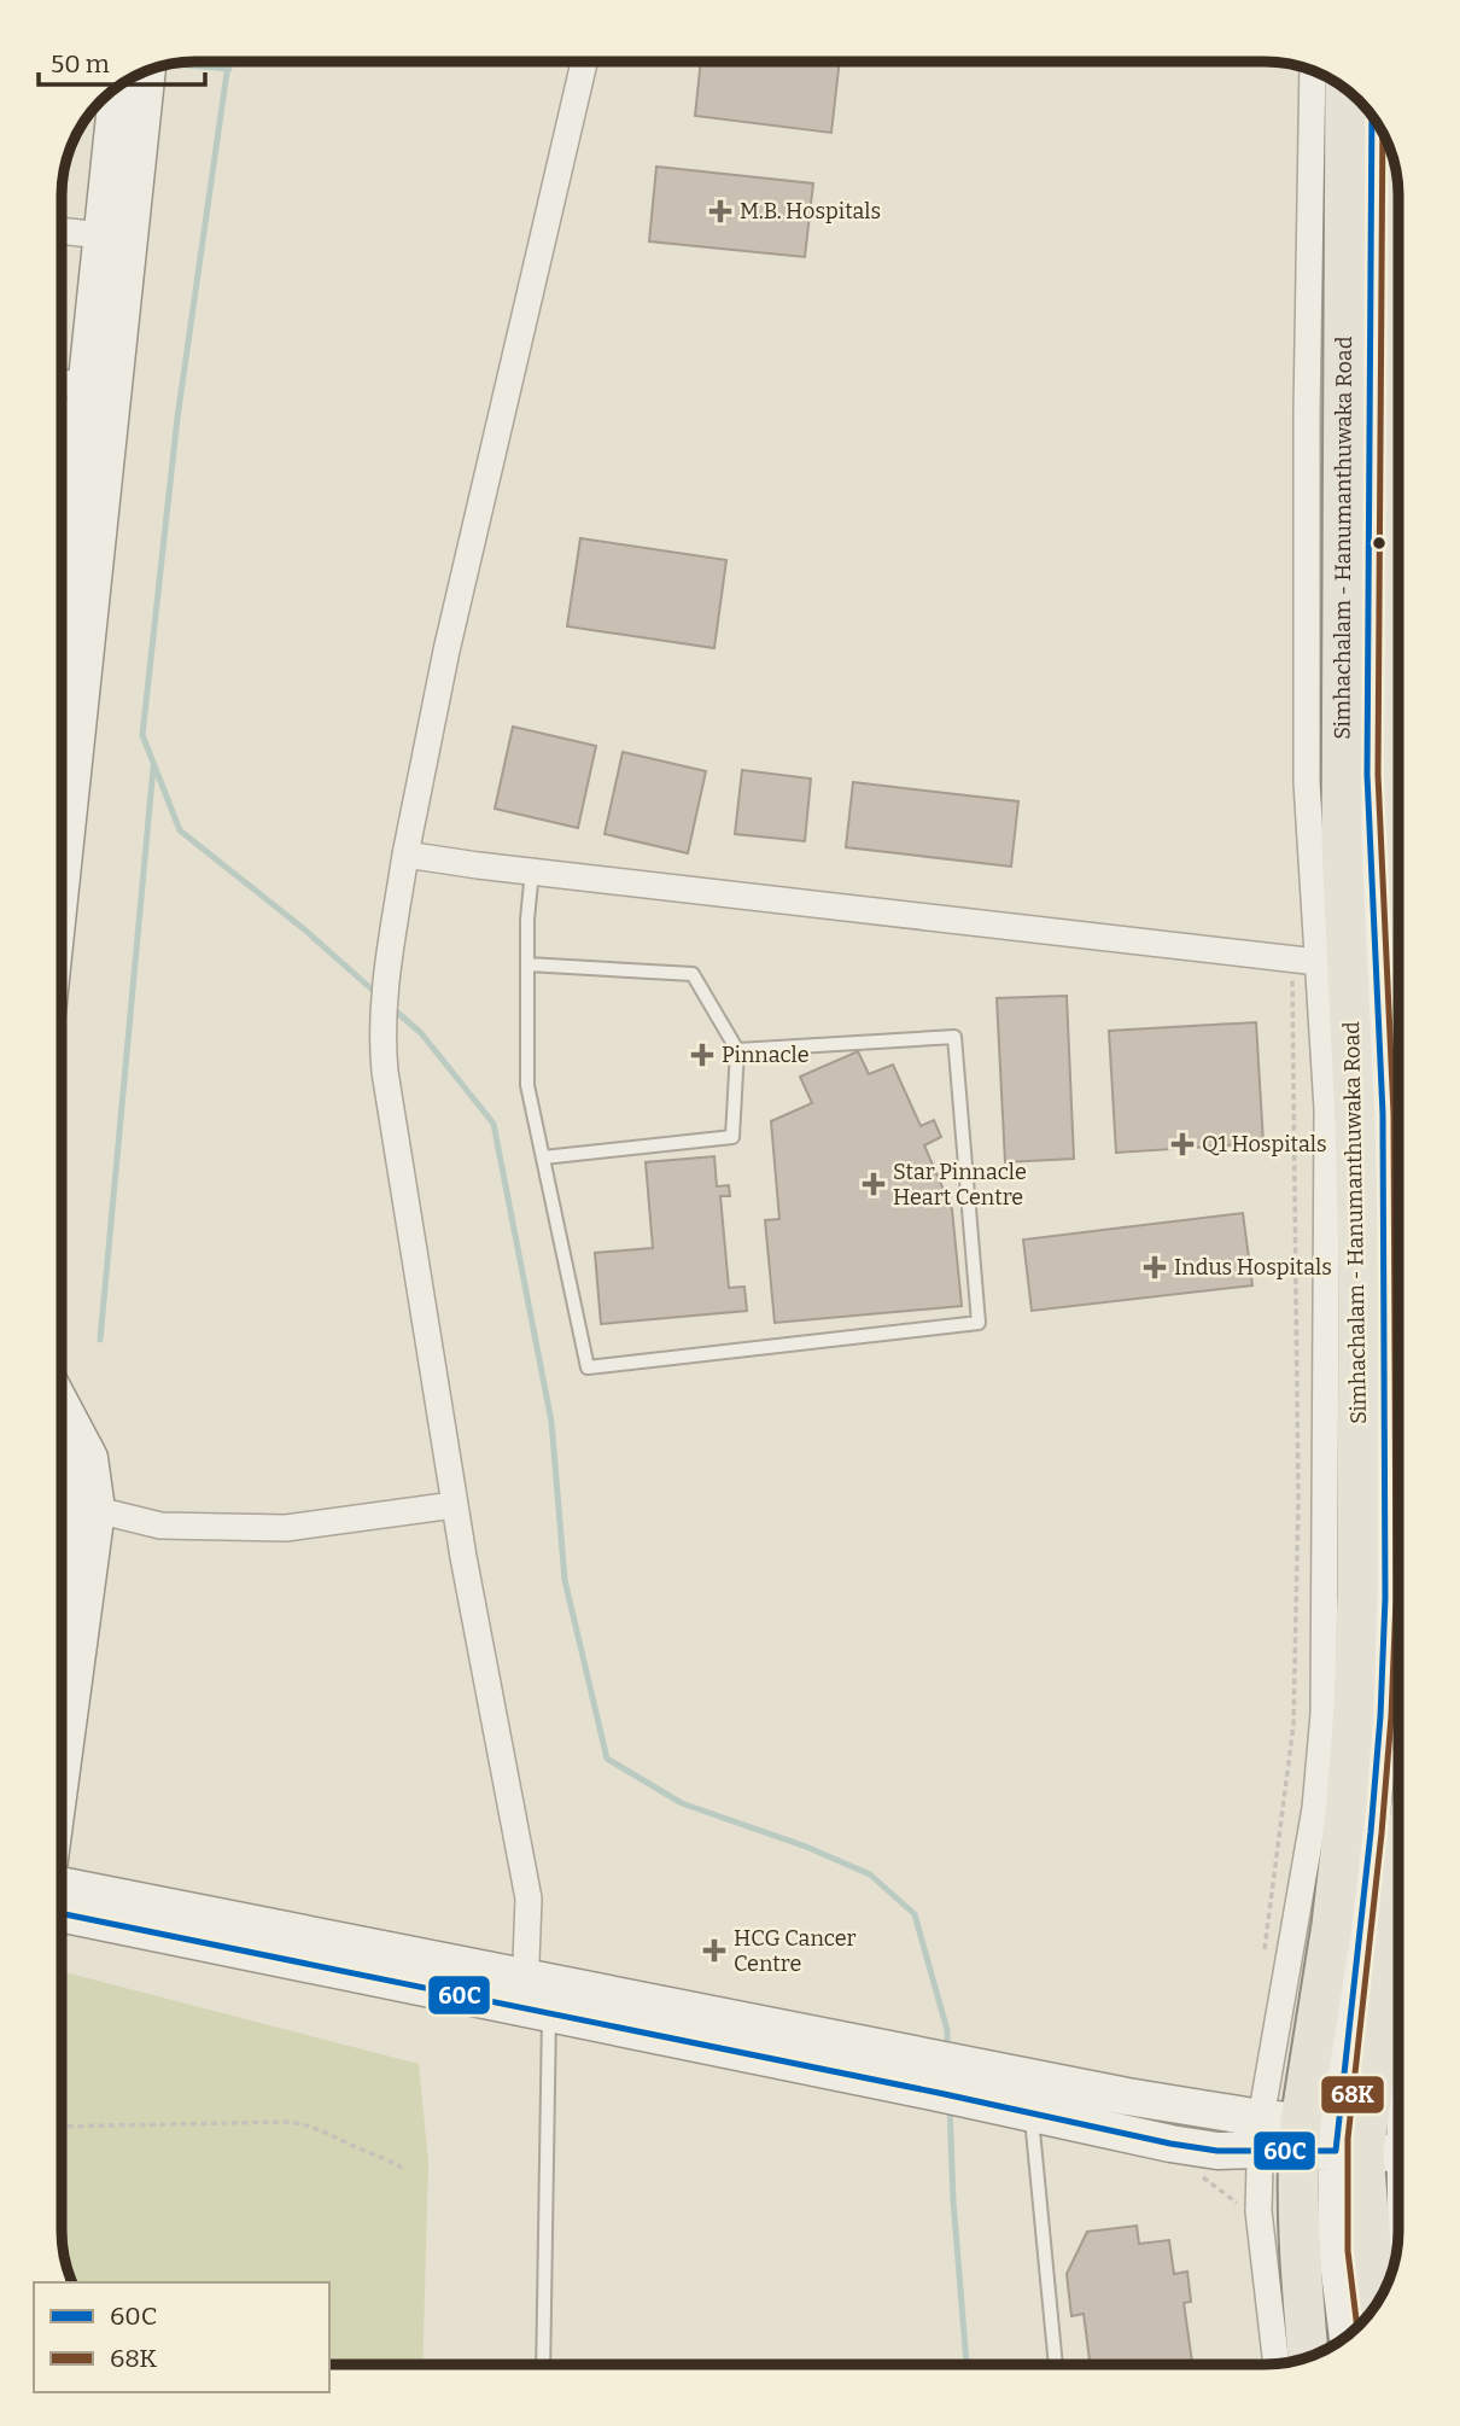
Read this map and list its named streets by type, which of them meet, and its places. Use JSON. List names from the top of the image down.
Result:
{
  "streets": {
    "main road": ["Simhachalam - Hanumanthuwaka Road"]
  },
  "places": {
    "health": [
      "M.B. Hospitals",
      "Pinnacle",
      "Q1 Hospitals",
      "Star Pinnacle Heart Centre",
      "Indus Hospitals",
      "HCG Cancer Centre"
    ]
  },
  "lines": ["transit line 60C", "transit line 68K"],
  "legend": ["60C", "68K"],
  "scale_bar": "50 m"
}
